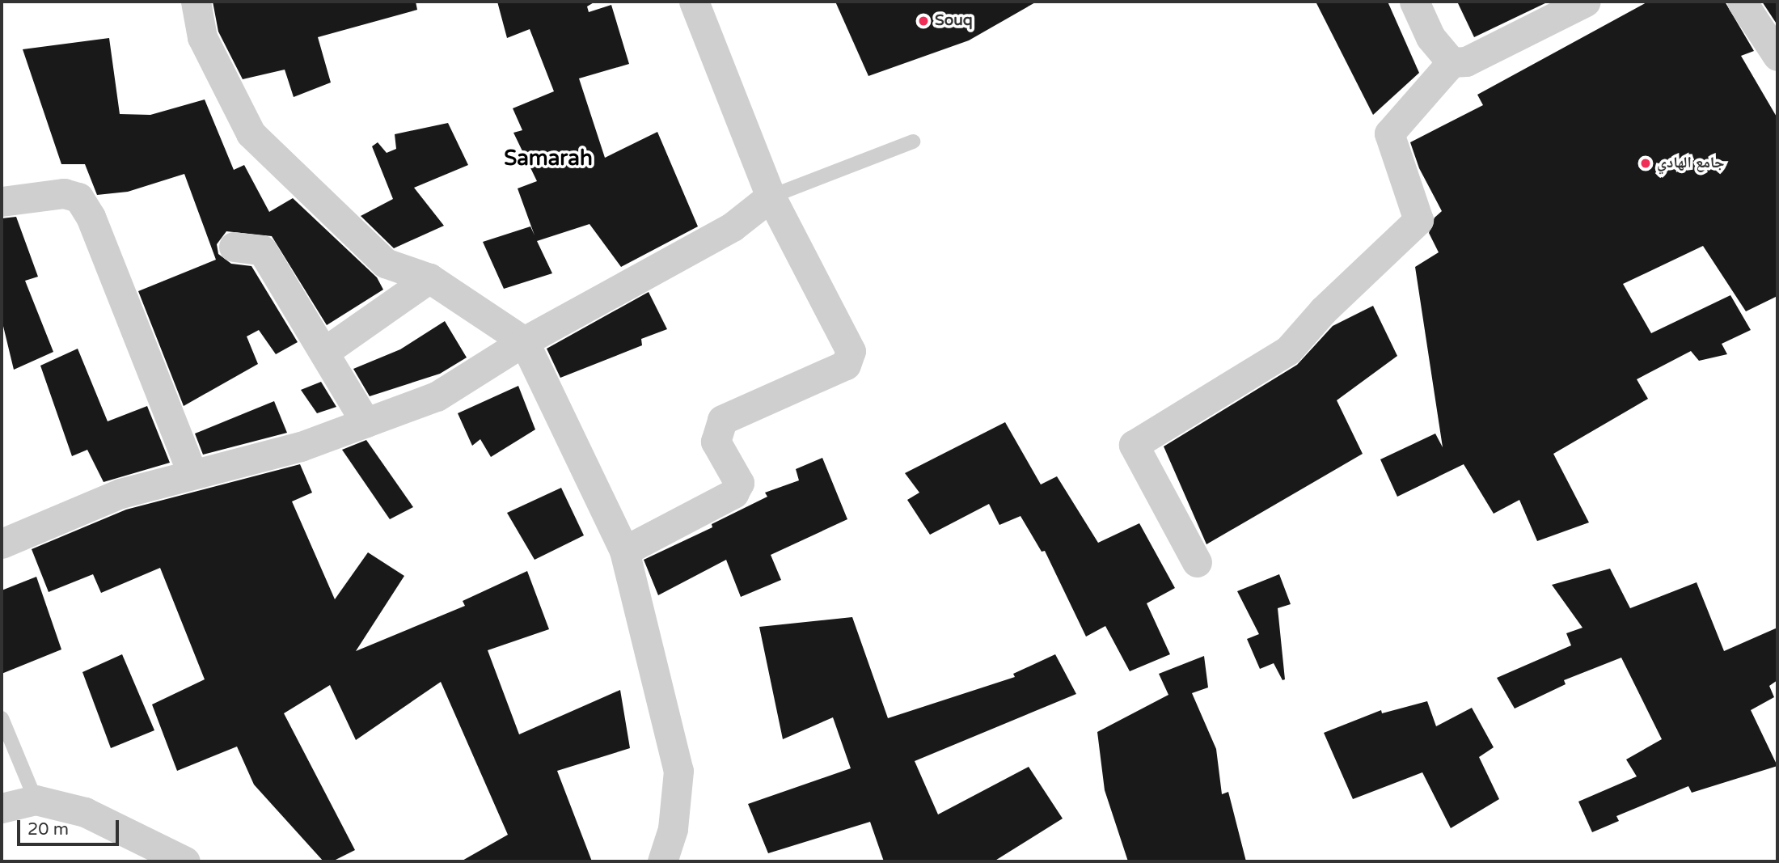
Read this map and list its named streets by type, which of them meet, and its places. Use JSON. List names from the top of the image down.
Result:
{
  "districts": ["Samarah"],
  "places": ["Souq", "جامع الهادي"],
  "scale_bar": "20 m"
}
